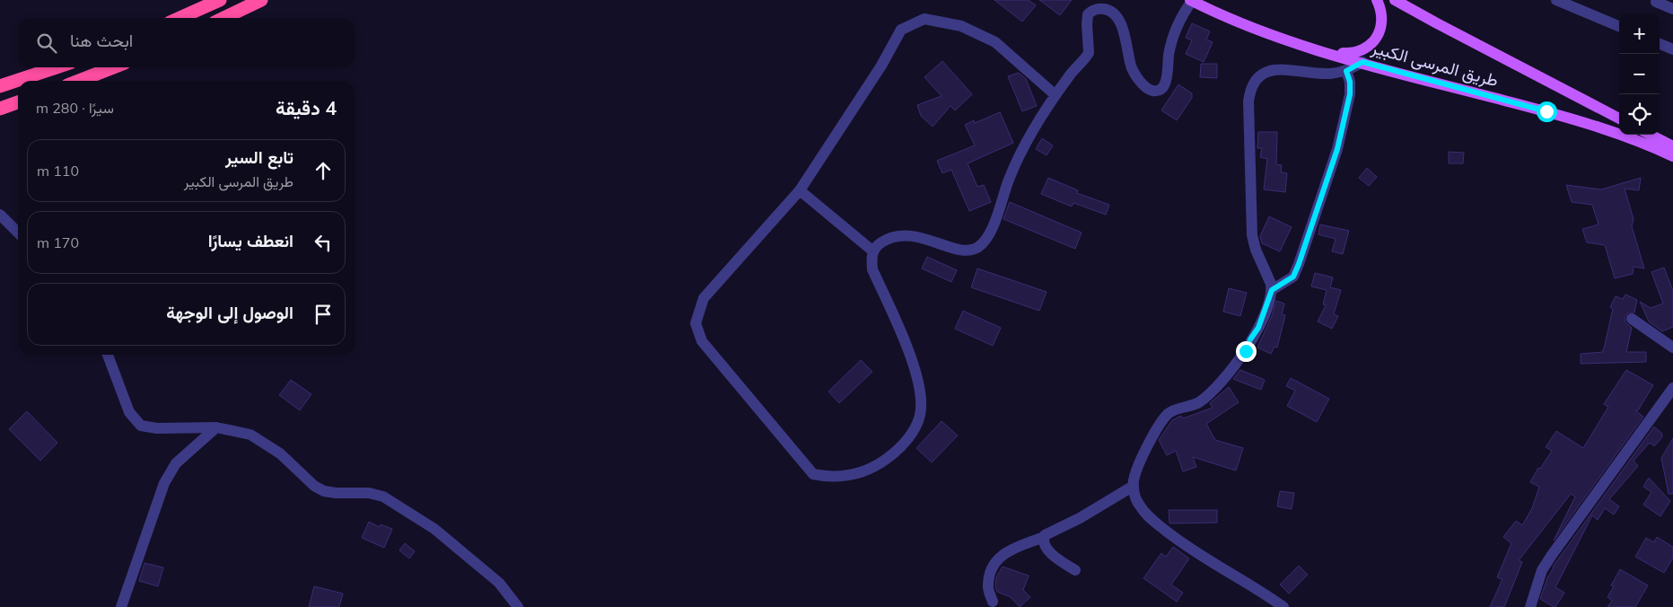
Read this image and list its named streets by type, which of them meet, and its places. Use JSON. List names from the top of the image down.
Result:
{
  "streets": {
    "main road": ["طريق المرسى الكبير"]
  },
  "page": {
    "map_buttons": ["+", "−"],
    "search": "ابحث هنا",
    "heading": ["4 دقيقة", "سيرًا · 280 m"],
    "list": [
      ["تابع السير", "طريق المرسى الكبير", "110 m"],
      ["انعطف يسارًا", "170 m"],
      "الوصول إلى الوجهة"
    ]
  }
}
